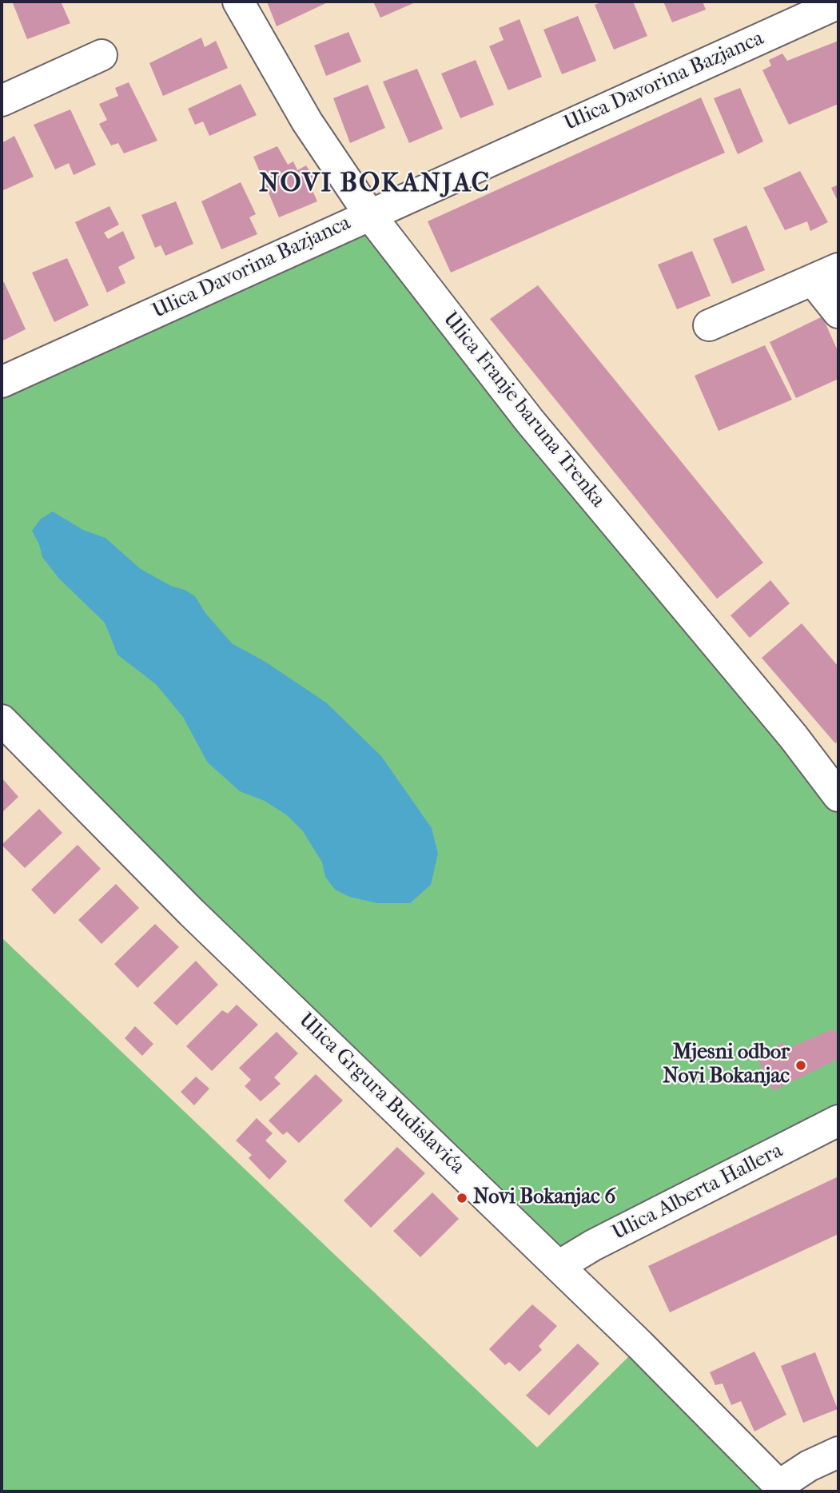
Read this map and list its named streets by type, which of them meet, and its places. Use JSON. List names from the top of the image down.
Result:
{
  "streets": {
    "street": [
      "Ulica Davorina Bazjanca",
      "Ulica Franje baruna Trenka",
      "Ulica Grgura Budislavića",
      "Ulica Alberta Hallera"
    ]
  },
  "crossings": [
    ["Ulica Davorina Bazjanca", "Ulica Franje baruna Trenka"],
    ["Ulica Grgura Budislavića", "Ulica Alberta Hallera"]
  ],
  "districts": ["NOVI BOKANJAC"],
  "places": ["Mjesni odbor Novi Bokanjac", "Novi Bokanjac 6"]
}
